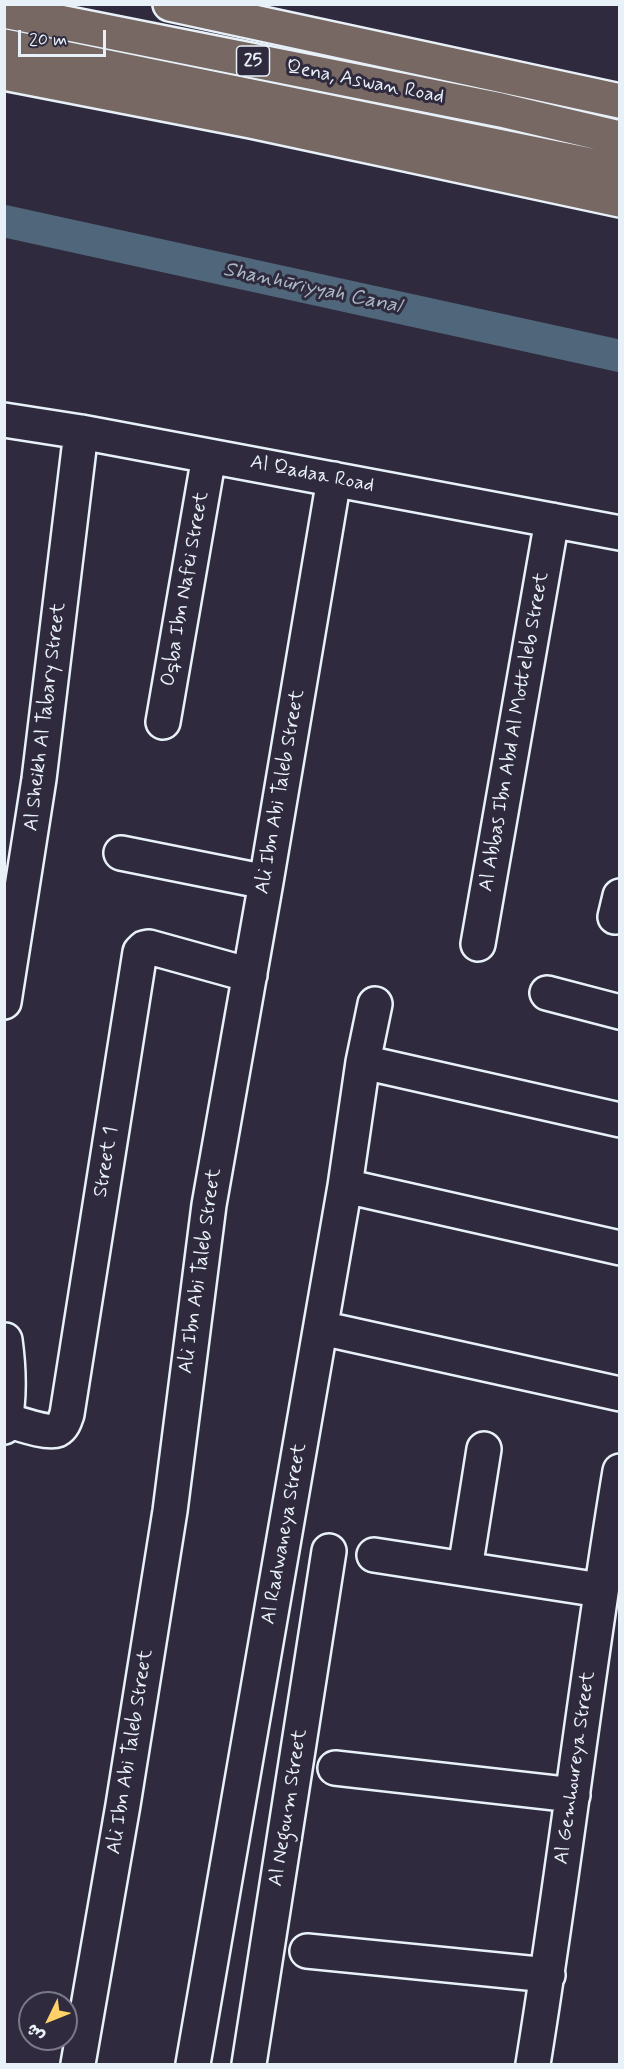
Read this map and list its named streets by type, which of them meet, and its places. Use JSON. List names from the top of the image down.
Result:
{
  "streets": {
    "main road": ["25", "Qena, Aswan Road"],
    "street": [
      "Al Qadaa Road",
      "Oqba Ibn Nafei Street",
      "Al Sheikh Al Tabary Street",
      "Al Abbas Ibn Abd Al Motteleb Street",
      "Ali Ibn Abi Taleb Street",
      "Street 1",
      "Al Radwaneya Street",
      "Al Gemhoureya Street",
      "Al Negoum Street"
    ]
  },
  "crossings": [
    ["Al Qadaa Road", "Oqba Ibn Nafei Street"],
    ["Al Qadaa Road", "Al Sheikh Al Tabary Street"],
    ["Al Qadaa Road", "Al Abbas Ibn Abd Al Motteleb Street"],
    ["Al Qadaa Road", "Ali Ibn Abi Taleb Street"],
    ["Ali Ibn Abi Taleb Street", "Street 1"]
  ],
  "water": ["Shanhūriyyah Canal"],
  "scale_bar": "20 m",
  "north": "bottom left"
}
